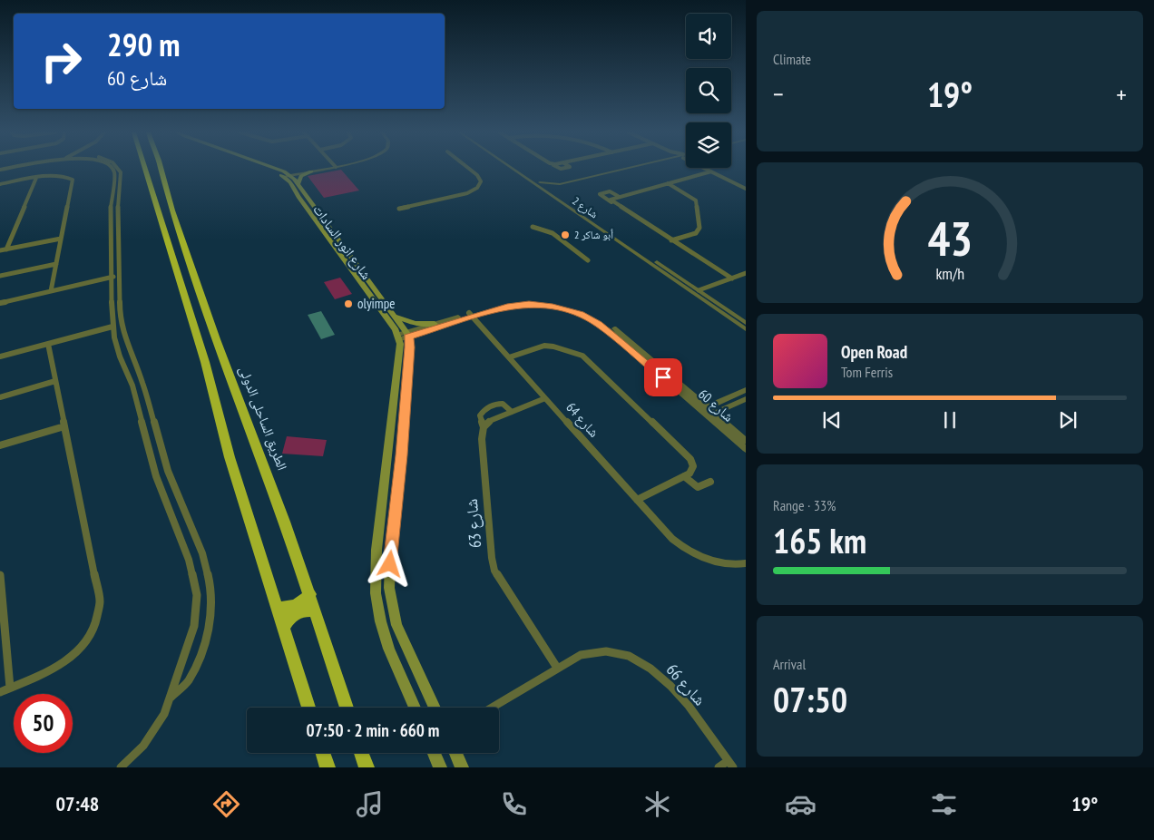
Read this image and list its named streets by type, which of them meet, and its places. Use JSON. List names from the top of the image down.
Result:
{
  "streets": {
    "highway": ["الطريق الساحلى الدولى"],
    "main road": ["شارع انور السادات"],
    "street": [
      "شارع 2",
      "شارع 60",
      "شارع 64",
      "شارع 63",
      "شارع 66"
    ]
  },
  "crossings": [
    ["شارع انور السادات", "شارع 60"],
    ["شارع 60", "شارع 64"],
    ["شارع 63", "شارع 66"]
  ],
  "places": ["أبو شاكر 2", "olyimpe"],
  "page": {
    "tile": [
      "Climate",
      ["Range · 33%", "165 km"],
      ["Arrival", "07:50"]
    ],
    "turn": ["290 m", "شارع 60"],
    "heat": ["−", "19°", "+"],
    "song": ["Open Road", "Tom Ferris"],
    "limit": "50",
    "trip": "07:50 · 2 min · 660 m",
    "tabs": ["07:48", "19°"],
    "gauge": ["43", "km/h"]
  }
}
